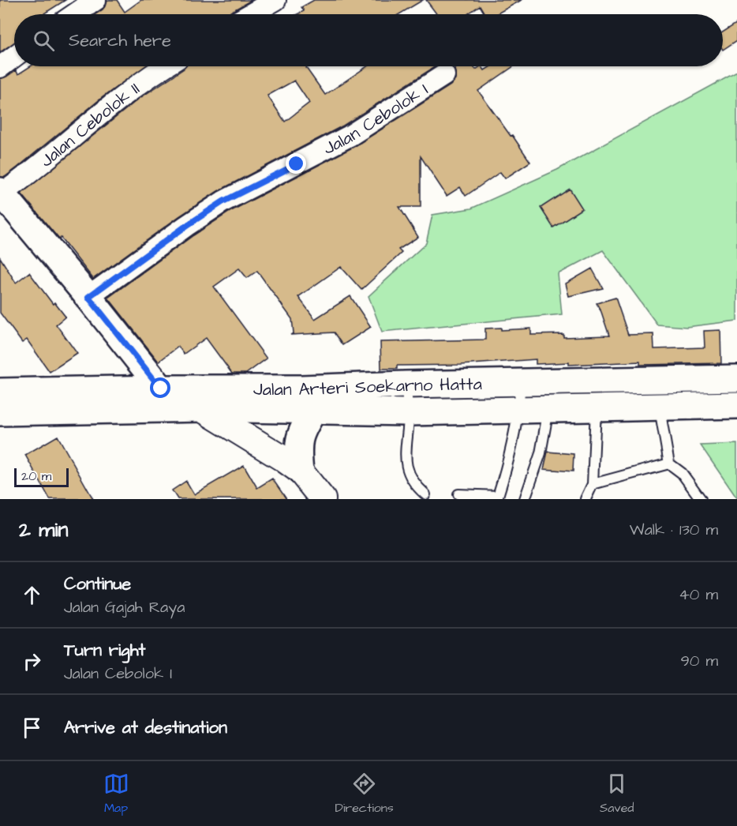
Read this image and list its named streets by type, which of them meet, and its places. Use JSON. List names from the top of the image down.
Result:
{
  "streets": {
    "main road": ["Jalan Arteri Soekarno Hatta"],
    "street": ["Jalan Cebolok I", "Jalan Cebolok II"]
  },
  "scale_bar": "20 m",
  "page": {
    "search": "Search here",
    "scale": "20 m",
    "heading": ["2 min", "Walk · 130 m"],
    "list": [
      ["Continue", "Jalan Gajah Raya", "40 m"],
      ["Turn right", "Jalan Cebolok I", "90 m"],
      "Arrive at destination"
    ],
    "nav": ["Map", "Directions", "Saved"]
  }
}
